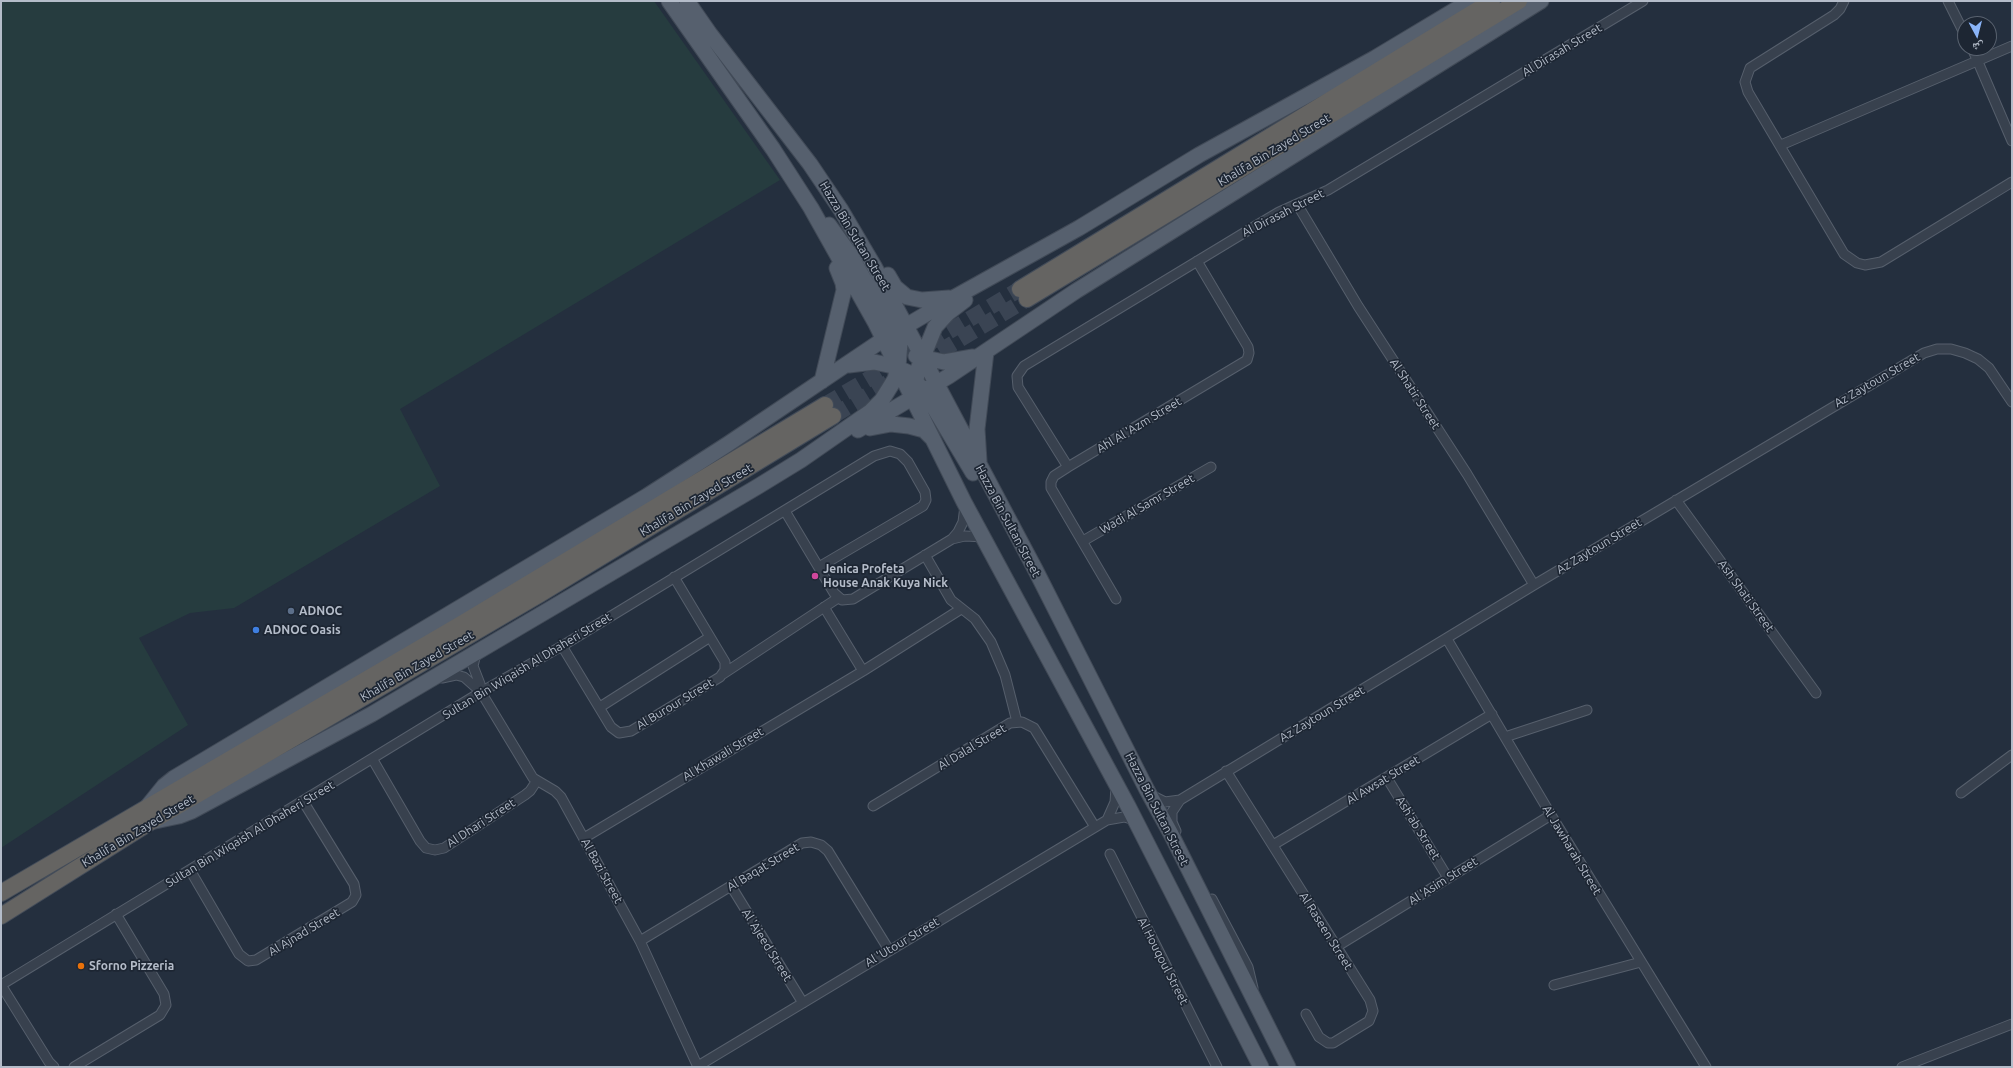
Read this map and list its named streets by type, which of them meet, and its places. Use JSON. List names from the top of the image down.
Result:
{
  "streets": {
    "highway": ["Khalifa Bin Zayed Street"],
    "main road": ["Hazza Bin Sultan Street"],
    "street": [
      "Al Dirasah Street",
      "Az Zaytoun Street",
      "Al Shatir Street",
      "Ahl Al 'Azm Street",
      "Wadi Al Samr Street",
      "Ash Shati Street",
      "Sultan Bin Wiqaish Al Dhaheri Street",
      "Al Burour Street",
      "Al Dalal Street",
      "Al Khawali Street",
      "Al Awsat Street",
      "Al Dhari Street",
      "Ash'ab Street",
      "Al Jawharah Street",
      "Al Baqat Street",
      "Al Bazi Street",
      "Al 'Asim Street",
      "Al Raseen Street",
      "Al Ajnad Street",
      "Al 'Utour Street",
      "Al 'Ajeed Street",
      "Al Houqoul Street"
    ]
  },
  "crossings": [
    ["Al Dirasah Street", "Al Shatir Street"],
    ["Al Dirasah Street", "Ahl Al 'Azm Street"],
    ["Hazza Bin Sultan Street", "Al 'Utour Street"],
    ["Az Zaytoun Street", "Al Shatir Street"],
    ["Az Zaytoun Street", "Ash Shati Street"],
    ["Az Zaytoun Street", "Al Jawharah Street"],
    ["Az Zaytoun Street", "Al Raseen Street"],
    ["Ahl Al 'Azm Street", "Wadi Al Samr Street"],
    ["Sultan Bin Wiqaish Al Dhaheri Street", "Al Burour Street"],
    ["Sultan Bin Wiqaish Al Dhaheri Street", "Al Dhari Street"],
    ["Sultan Bin Wiqaish Al Dhaheri Street", "Al Ajnad Street"],
    ["Al Dalal Street", "Al 'Utour Street"],
    ["Al Khawali Street", "Al Bazi Street"],
    ["Al Awsat Street", "Ash'ab Street"],
    ["Al Awsat Street", "Al Jawharah Street"],
    ["Al Awsat Street", "Al Raseen Street"],
    ["Al Dhari Street", "Al Bazi Street"],
    ["Ash'ab Street", "Al 'Asim Street"],
    ["Al Jawharah Street", "Al 'Asim Street"],
    ["Al Baqat Street", "Al Bazi Street"],
    ["Al Baqat Street", "Al 'Utour Street"],
    ["Al Baqat Street", "Al 'Ajeed Street"],
    ["Al Bazi Street", "Al 'Utour Street"],
    ["Al 'Asim Street", "Al Raseen Street"],
    ["Al 'Utour Street", "Al 'Ajeed Street"]
  ],
  "places": [
    "Jenica Profeta House Anak Kuya Nick",
    "ADNOC",
    "ADNOC Oasis",
    "Sforno Pizzeria"
  ],
  "north": "bottom"
}
